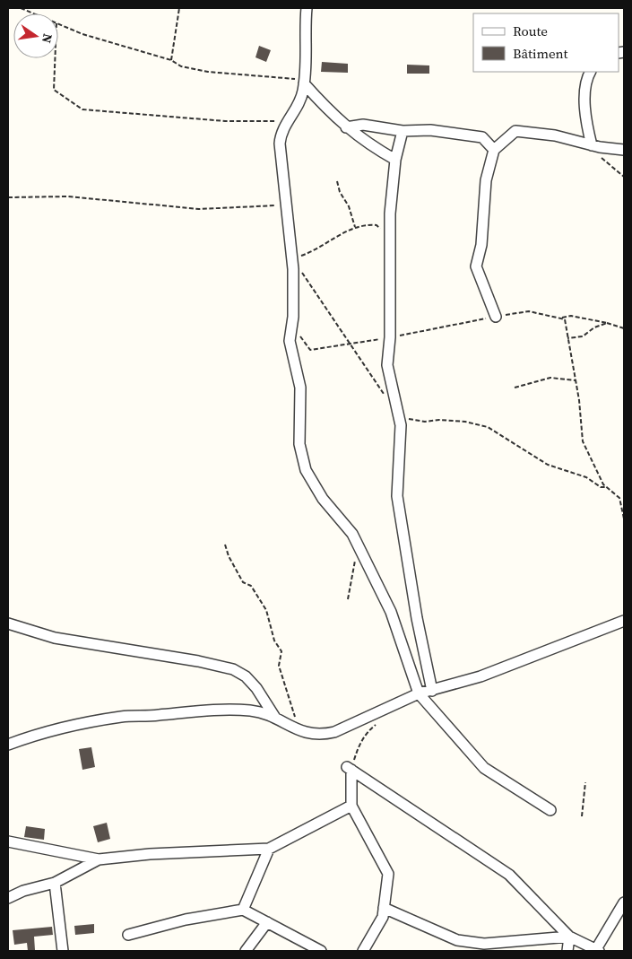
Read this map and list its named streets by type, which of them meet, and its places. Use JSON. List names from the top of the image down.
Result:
{
  "legend": ["Route", "Bâtiment"],
  "north": "right"
}
